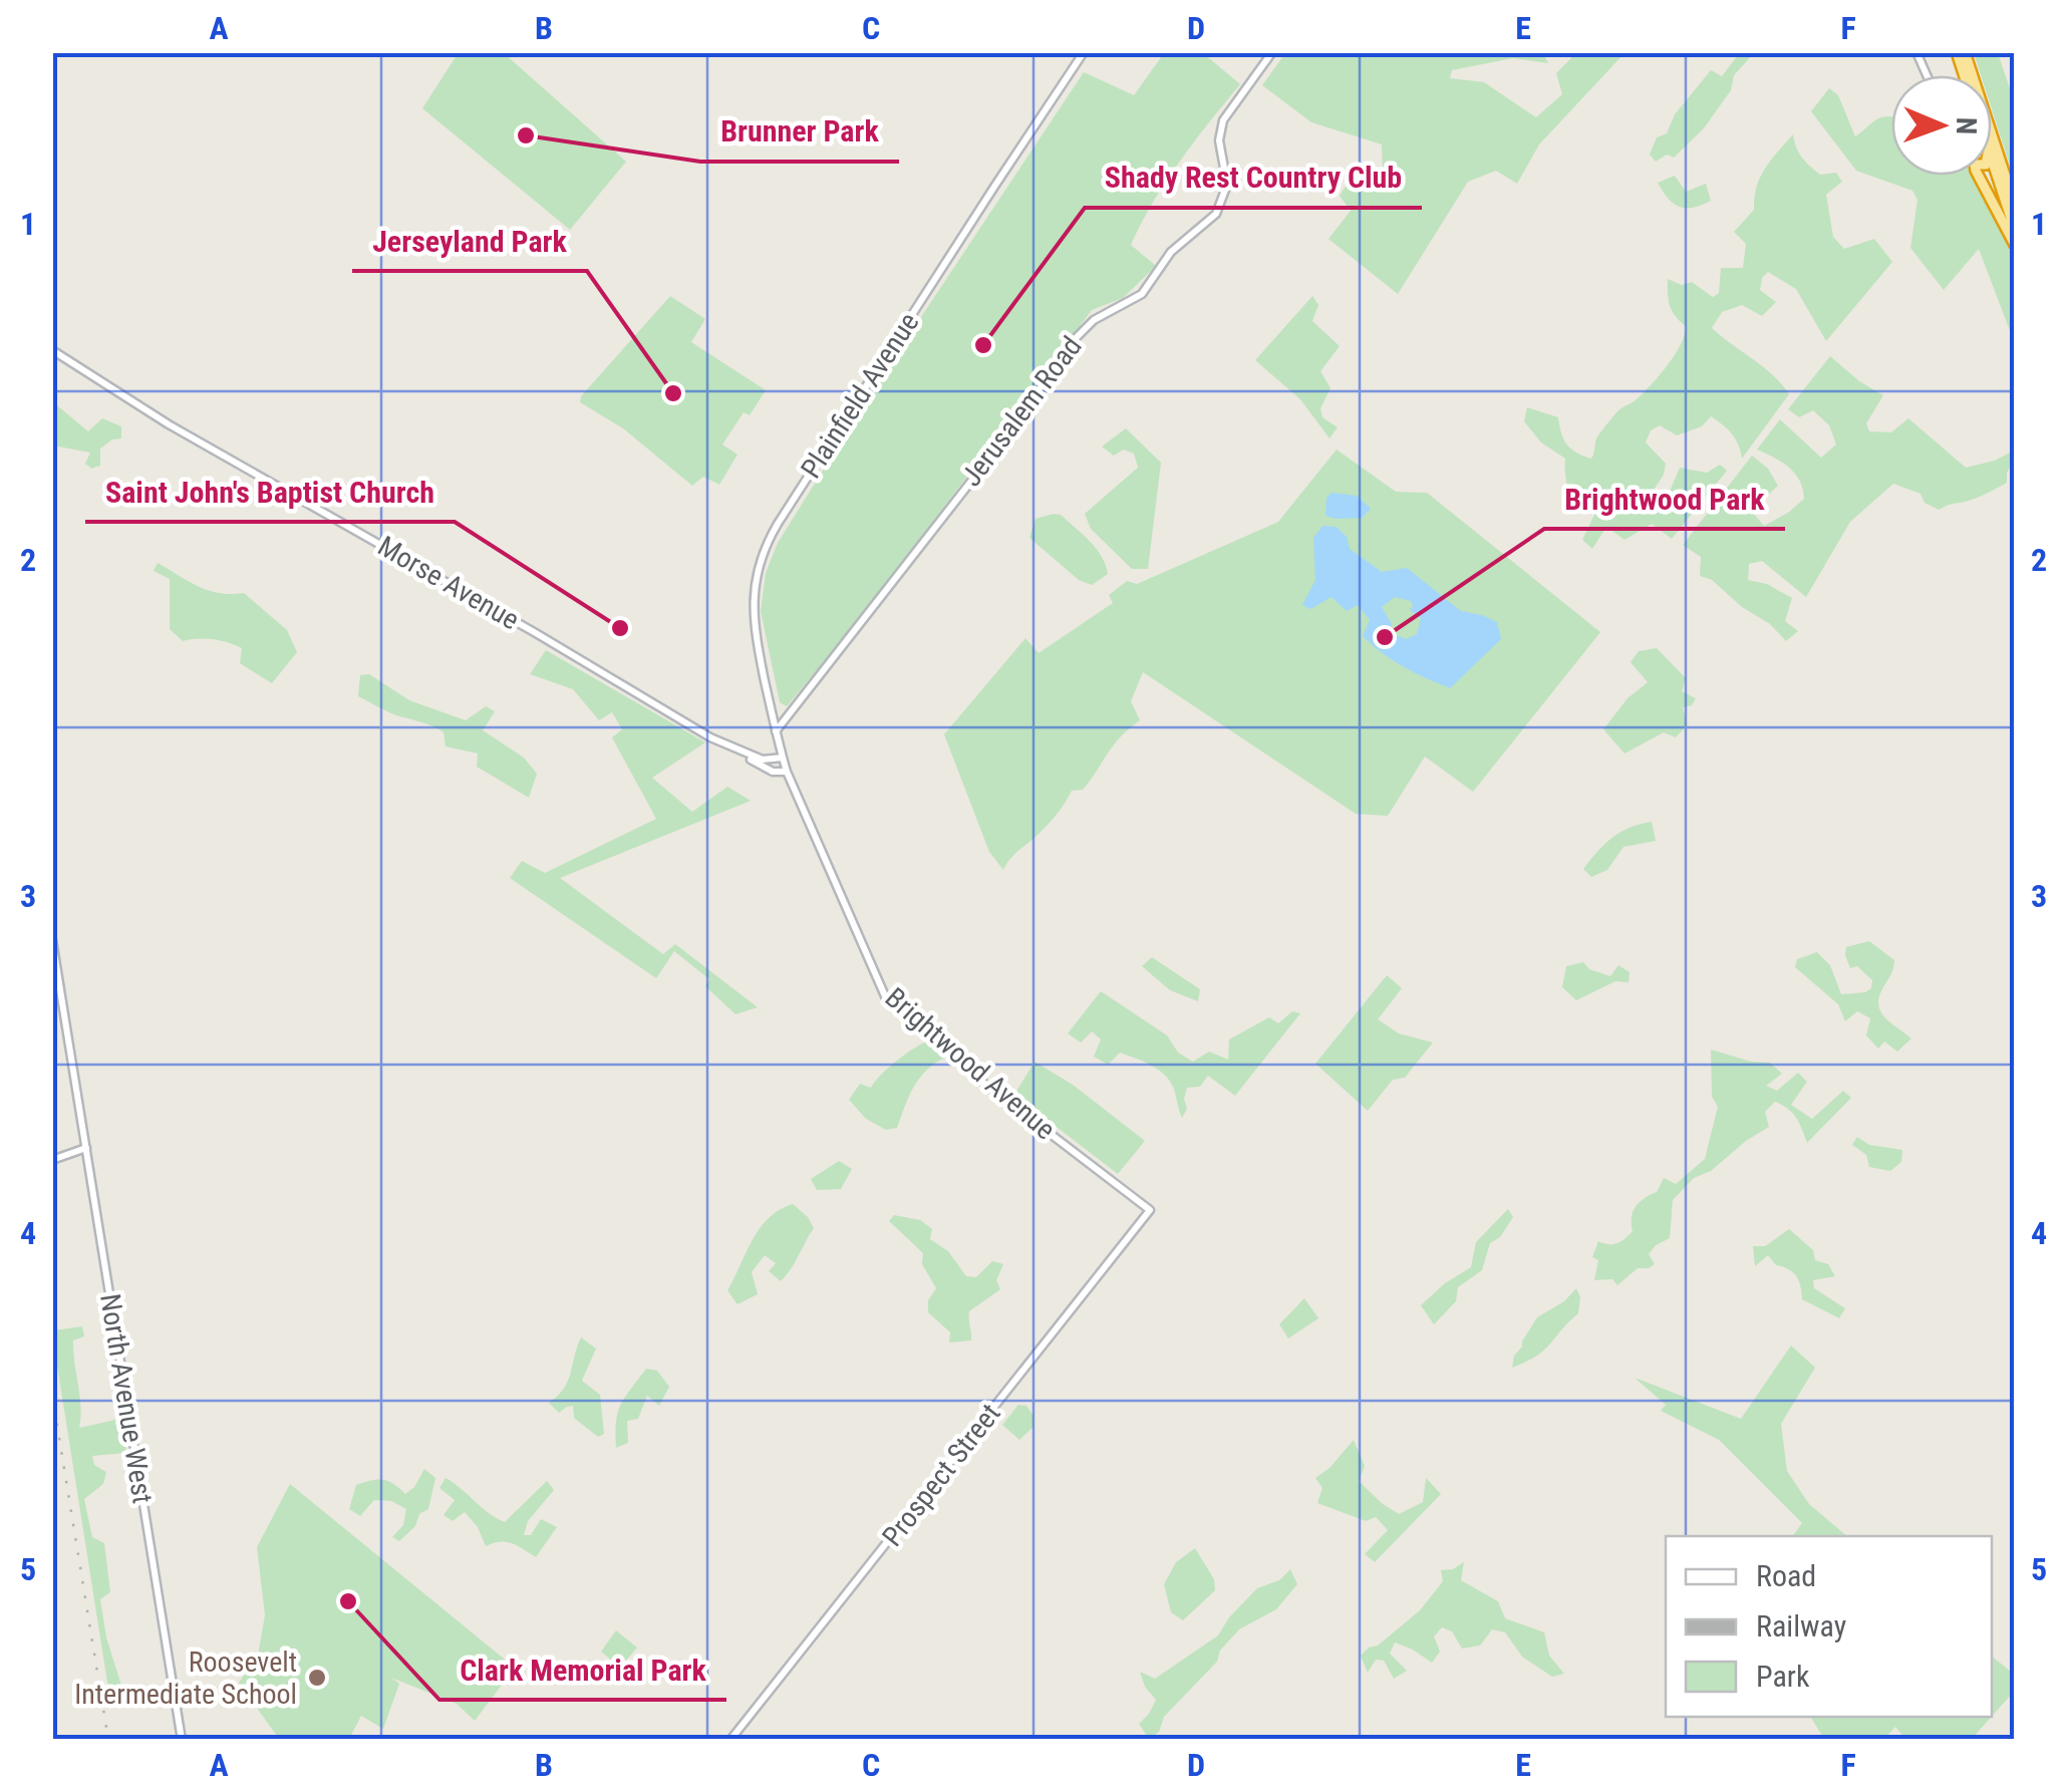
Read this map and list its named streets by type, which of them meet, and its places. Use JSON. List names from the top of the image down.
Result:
{
  "streets": {
    "street": [
      "Plainfield Avenue",
      "Jerusalem Road",
      "Morse Avenue",
      "Brightwood Avenue",
      "North Avenue West",
      "Prospect Street"
    ]
  },
  "crossings": [
    ["Plainfield Avenue", "Jerusalem Road"],
    ["Plainfield Avenue", "Morse Avenue"],
    ["Plainfield Avenue", "Brightwood Avenue"],
    ["Morse Avenue", "Brightwood Avenue"],
    ["Brightwood Avenue", "Prospect Street"]
  ],
  "places": [
    "Brunner Park",
    "Shady Rest Country Club",
    "Jerseyland Park",
    "Saint John's Baptist Church",
    "Brightwood Park",
    "Clark Memorial Park",
    "Roosevelt Intermediate School"
  ],
  "legend": ["Road", "Railway", "Park"],
  "north": "right",
  "grid": {
    "columns": [
      "A",
      "B",
      "C",
      "D",
      "E",
      "F"
    ],
    "rows": [
      "1",
      "2",
      "3",
      "4",
      "5"
    ]
  }
}
